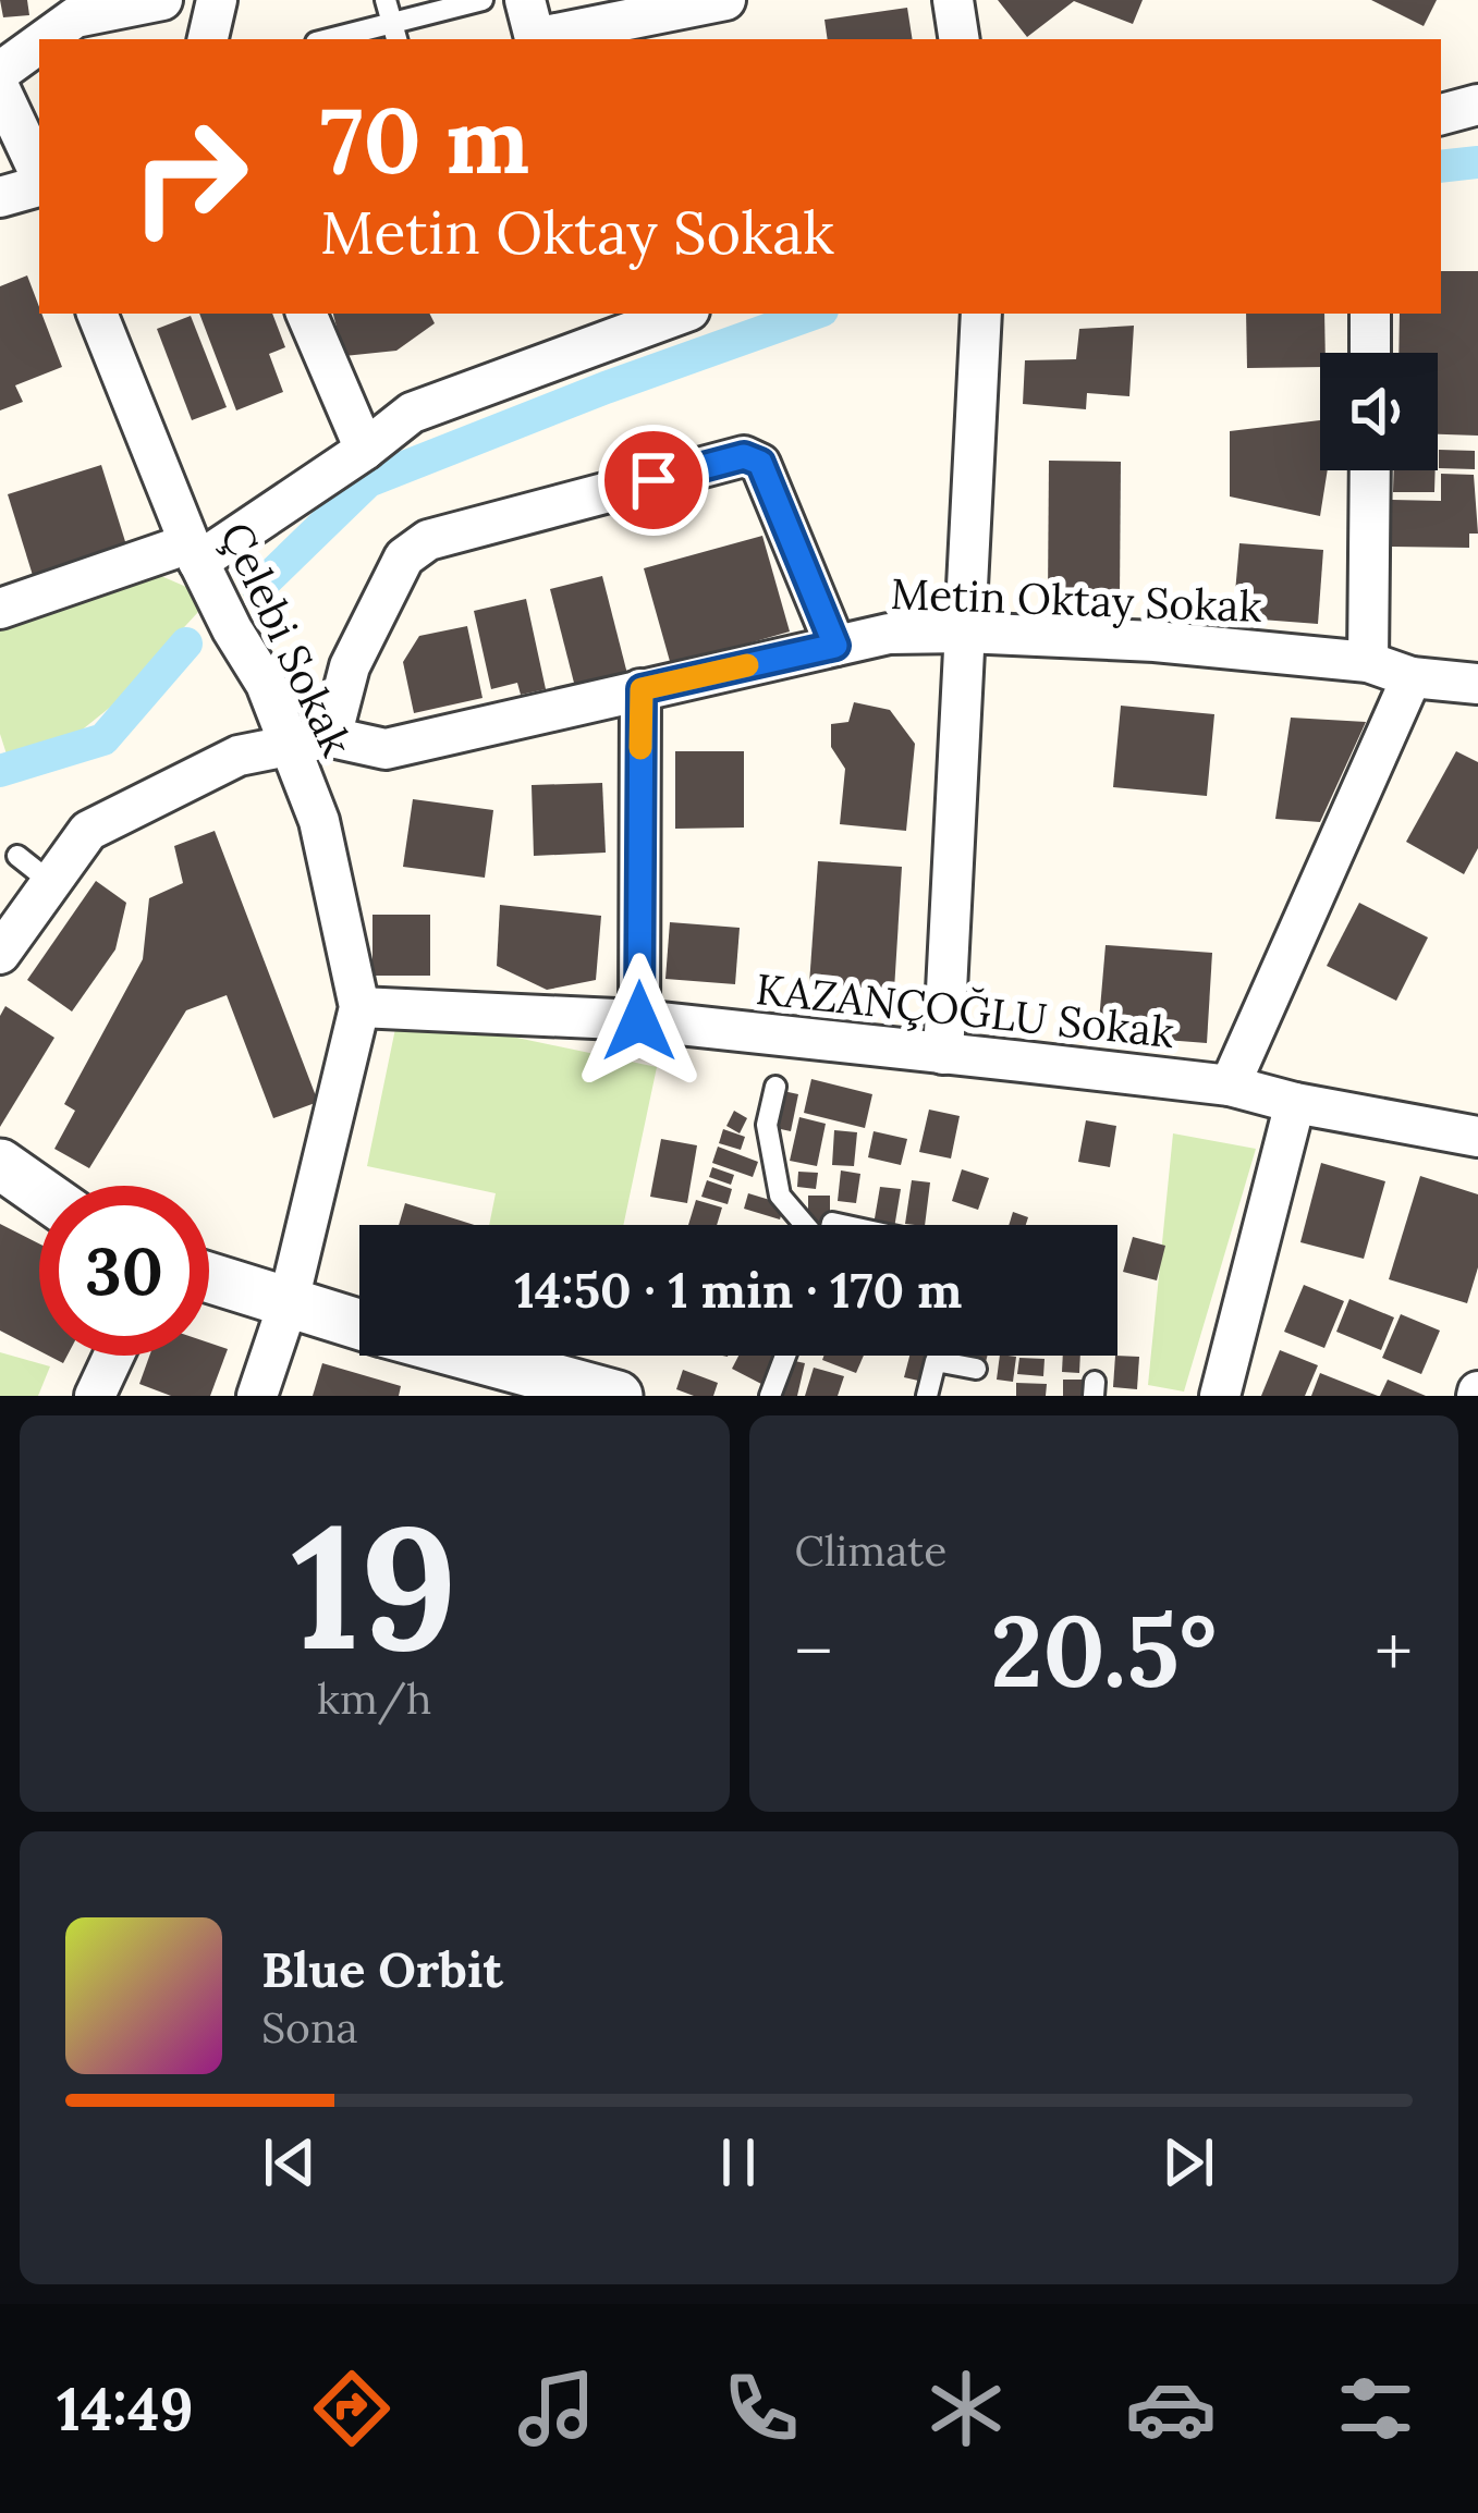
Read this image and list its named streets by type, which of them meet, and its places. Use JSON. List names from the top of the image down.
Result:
{
  "streets": {
    "street": ["Metin Oktay Sokak", "Çelebi Sokak", "KAZANÇOĞLU Sokak"]
  },
  "crossings": [
    ["Metin Oktay Sokak", "Çelebi Sokak"],
    ["Çelebi Sokak", "KAZANÇOĞLU Sokak"]
  ],
  "page": {
    "turn": ["70 m", "Metin Oktay Sokak"],
    "limit": "30",
    "trip": "14:50 · 1 min · 170 m",
    "tile": [
      ["19", "km/h"],
      "Climate"
    ],
    "heat": ["−", "20.5°", "+"],
    "song": ["Blue Orbit", "Sona"],
    "tabs": "14:49"
  }
}
